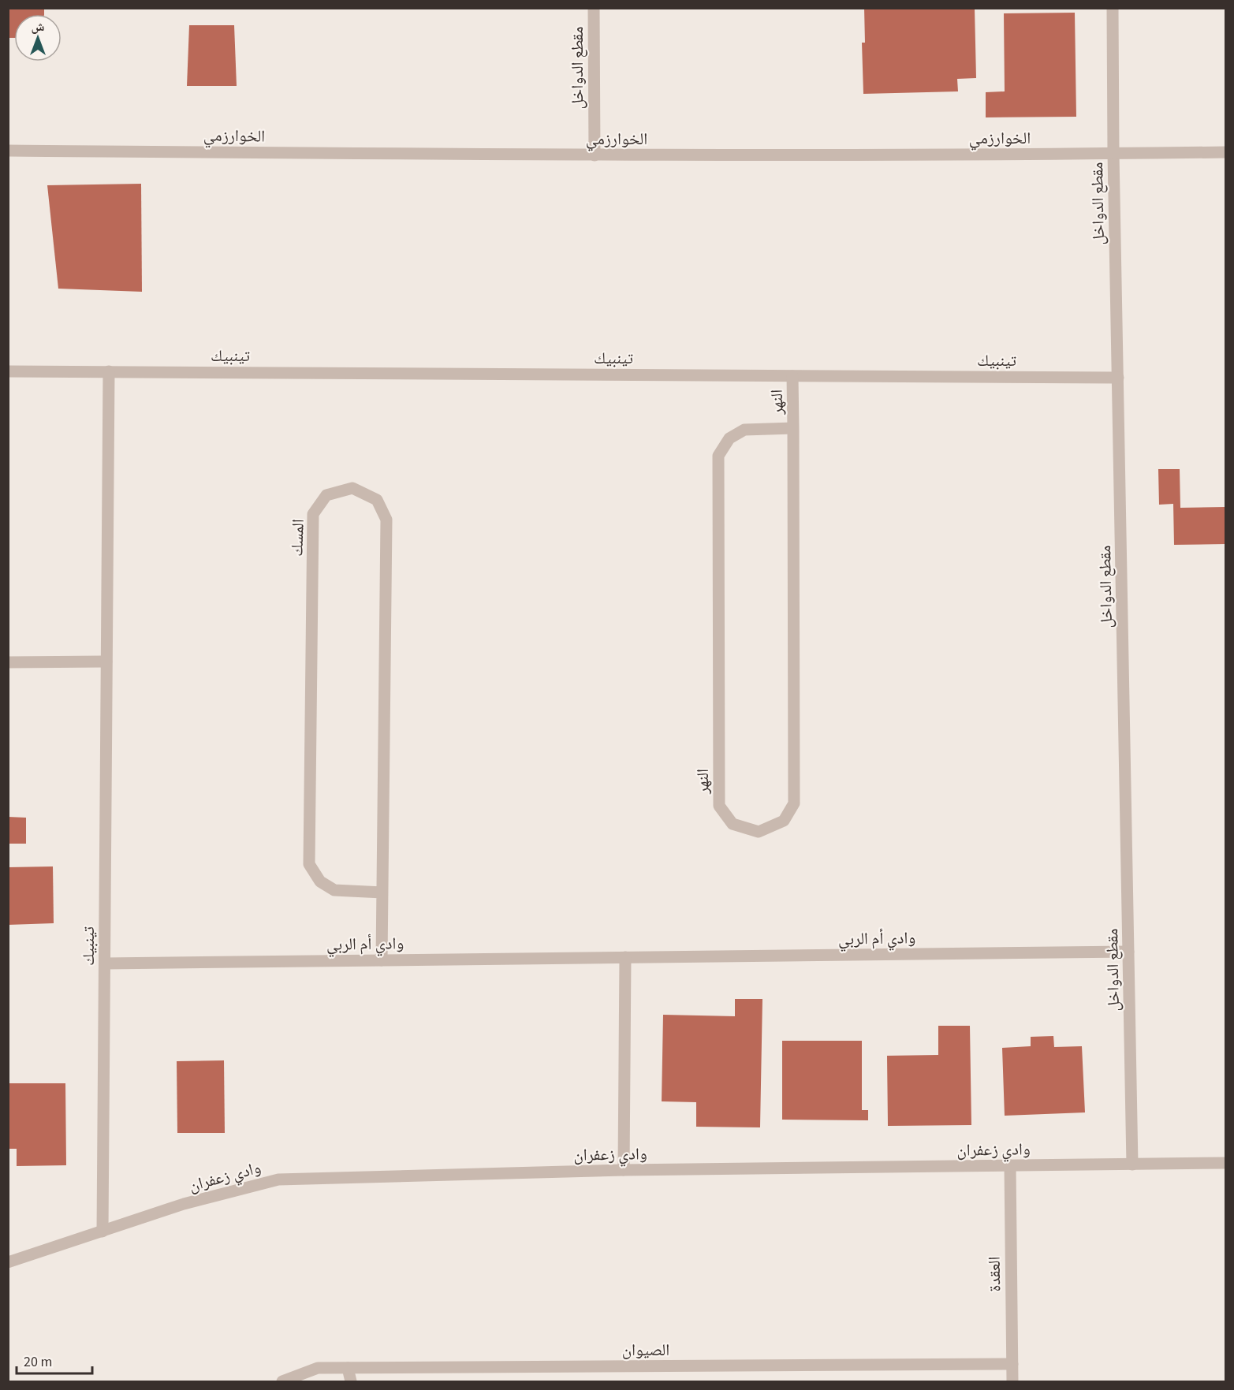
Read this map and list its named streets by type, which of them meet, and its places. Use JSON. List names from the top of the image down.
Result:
{
  "streets": {
    "street": [
      "مقطع الدواخل",
      "الخوارزمي",
      "تينبيك",
      "النهر",
      "المسك",
      "وادي أم الربي",
      "وادي زعفران",
      "العقدة",
      "الصيوان"
    ]
  },
  "crossings": [
    ["مقطع الدواخل", "الخوارزمي"],
    ["مقطع الدواخل", "تينبيك"],
    ["مقطع الدواخل", "وادي أم الربي"],
    ["مقطع الدواخل", "وادي زعفران"],
    ["تينبيك", "النهر"],
    ["تينبيك", "وادي أم الربي"],
    ["تينبيك", "وادي زعفران"],
    ["المسك", "وادي أم الربي"],
    ["وادي زعفران", "العقدة"],
    ["العقدة", "الصيوان"]
  ],
  "scale_bar": "20 m",
  "north": "top"
}
